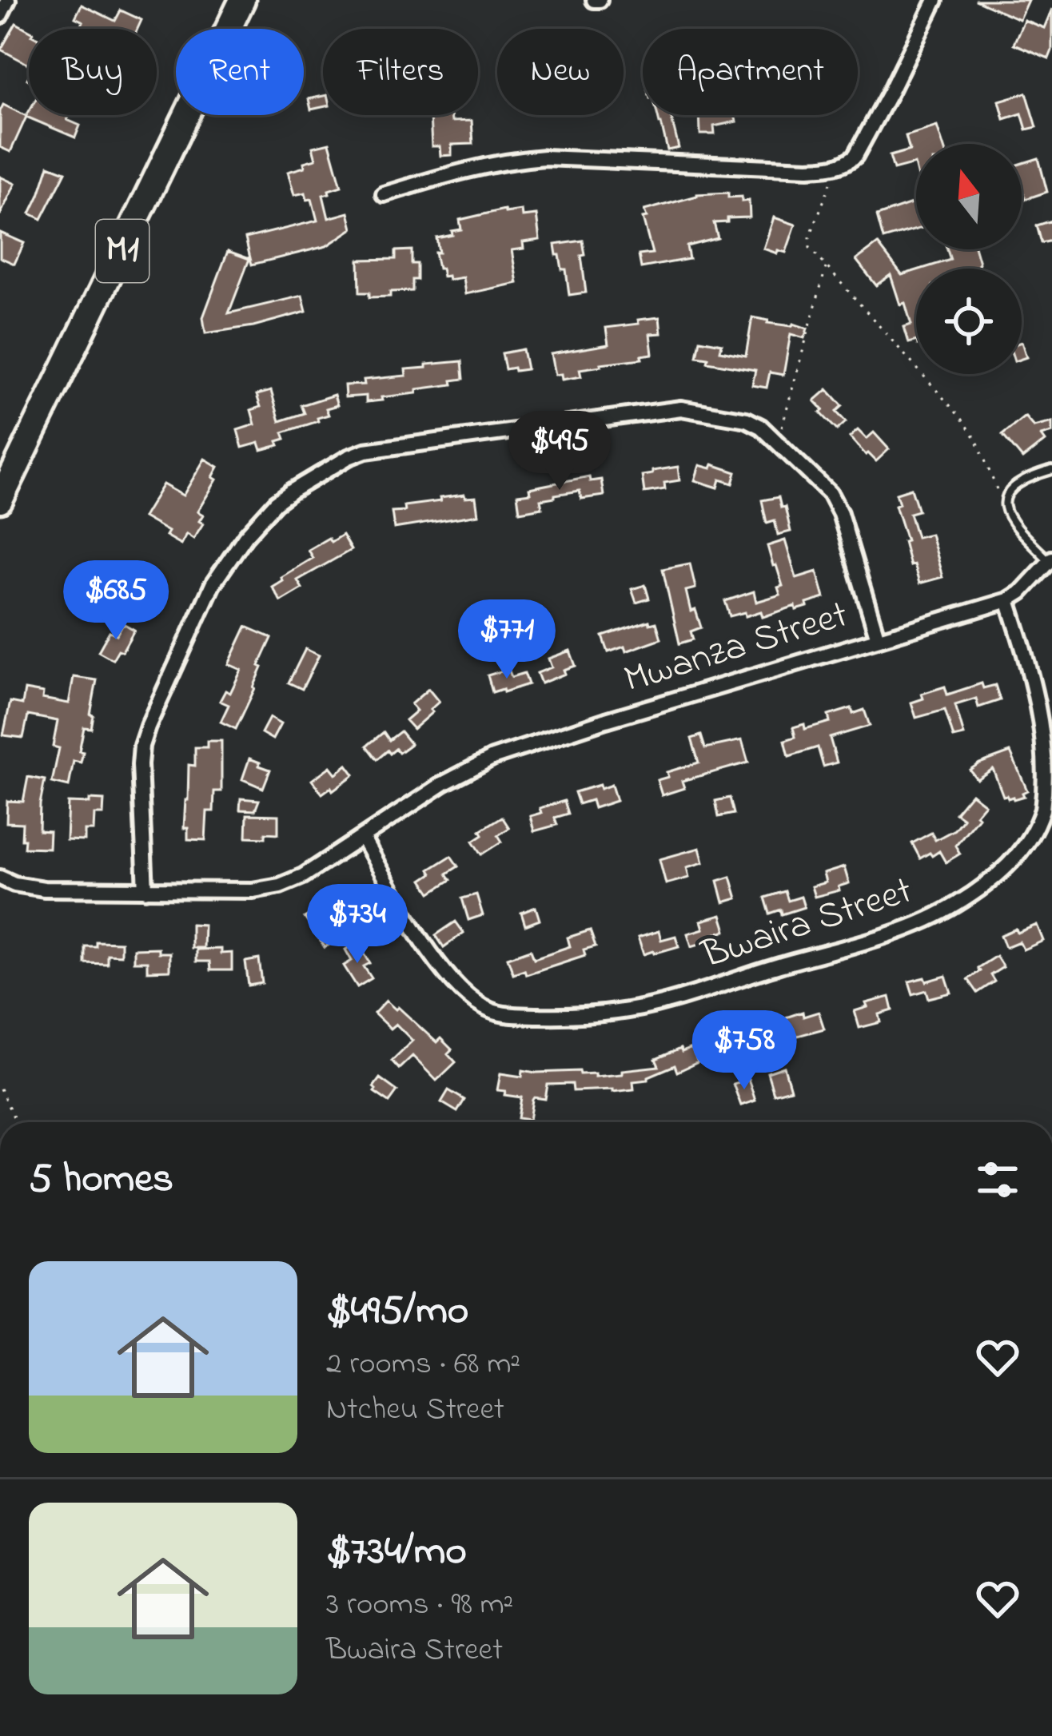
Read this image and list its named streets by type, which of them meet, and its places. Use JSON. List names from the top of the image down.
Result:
{
  "streets": {
    "highway": ["M1"],
    "street": ["Mwanza Street", "Bwaira Street"]
  },
  "crossings": [
    ["Mwanza Street", "Bwaira Street"]
  ],
  "north": "top",
  "page": {
    "chip": [
      "Buy",
      "Rent",
      "Filters",
      "New",
      "Apartment"
    ],
    "price": [
      "$495",
      "$685",
      "$771",
      "$734",
      "$758"
    ],
    "heading": "5 homes",
    "list": [
      {
        "name": "$495/mo",
        "note": "2 rooms · 68 m² · Ntcheu Street"
      },
      {
        "name": "$734/mo",
        "note": "3 rooms · 98 m² · Bwaira Street"
      }
    ]
  }
}
